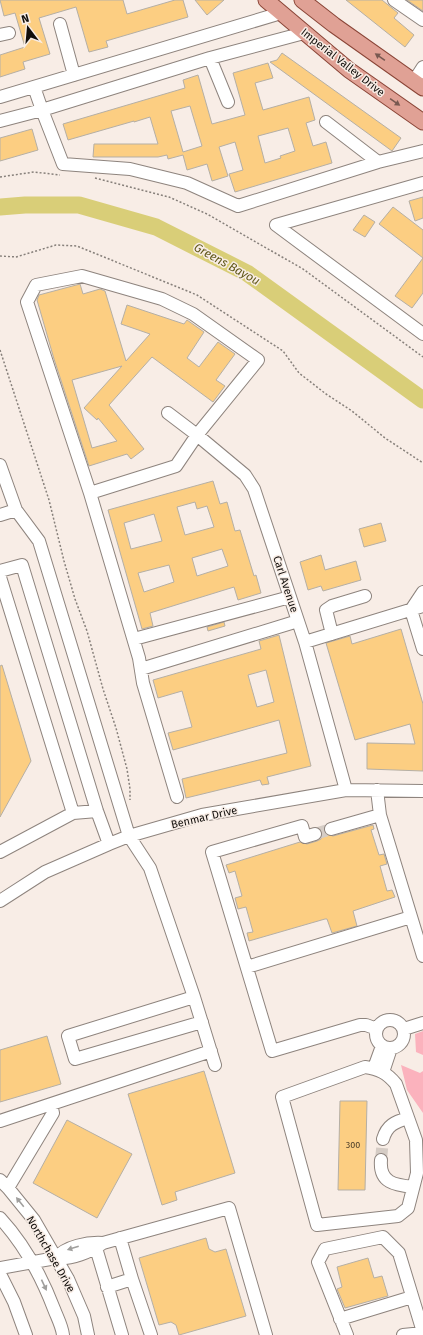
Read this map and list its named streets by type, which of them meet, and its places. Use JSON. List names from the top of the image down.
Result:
{
  "streets": {
    "main road": ["Imperial Valley Drive"],
    "street": ["Carl Avenue", "Benmar Drive", "Northchase Drive"]
  },
  "crossings": [
    ["Carl Avenue", "Benmar Drive"]
  ],
  "water": ["Greens Bayou"],
  "house_numbers": ["300"],
  "north": "top"
}
